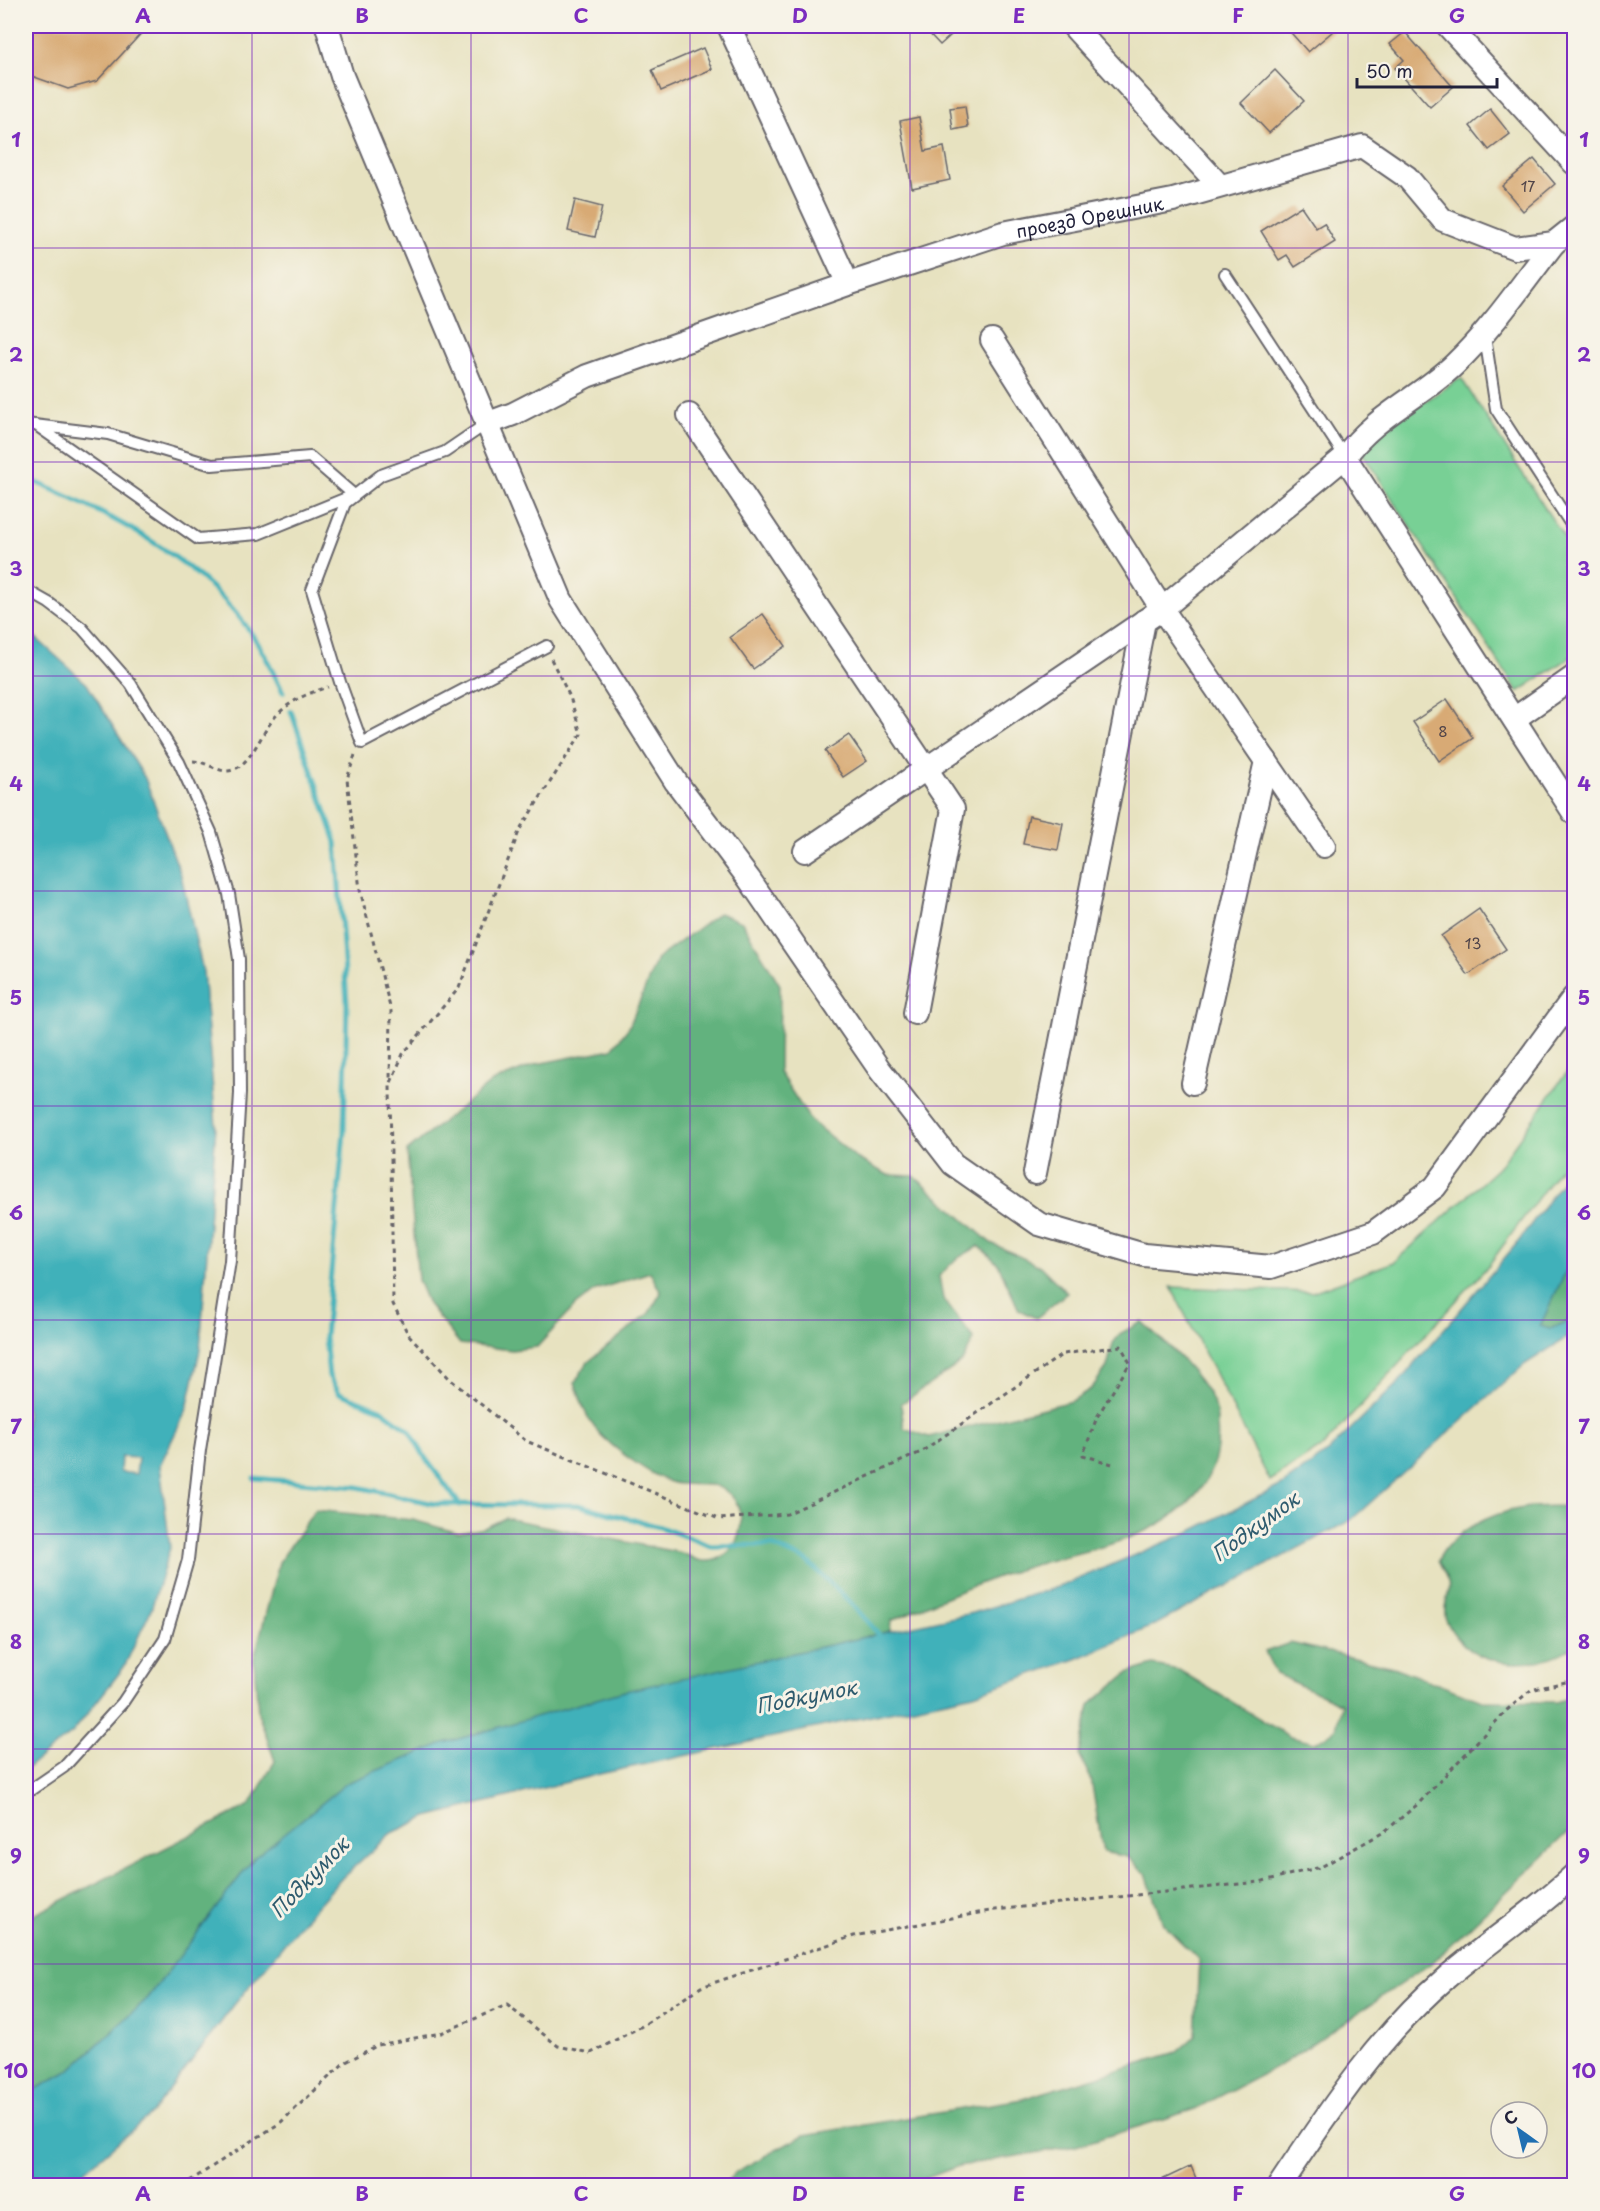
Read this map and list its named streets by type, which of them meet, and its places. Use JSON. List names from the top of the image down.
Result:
{
  "streets": {
    "street": ["проезд Орешник"]
  },
  "water": ["Подкумок"],
  "house_numbers": ["17", "8", "13"],
  "scale_bar": "50 m",
  "north": "top left",
  "grid": {
    "columns": [
      "A",
      "B",
      "C",
      "D",
      "E",
      "F",
      "G"
    ],
    "rows": [
      "1",
      "2",
      "3",
      "4",
      "5",
      "6",
      "7",
      "8",
      "9",
      "10"
    ]
  }
}
